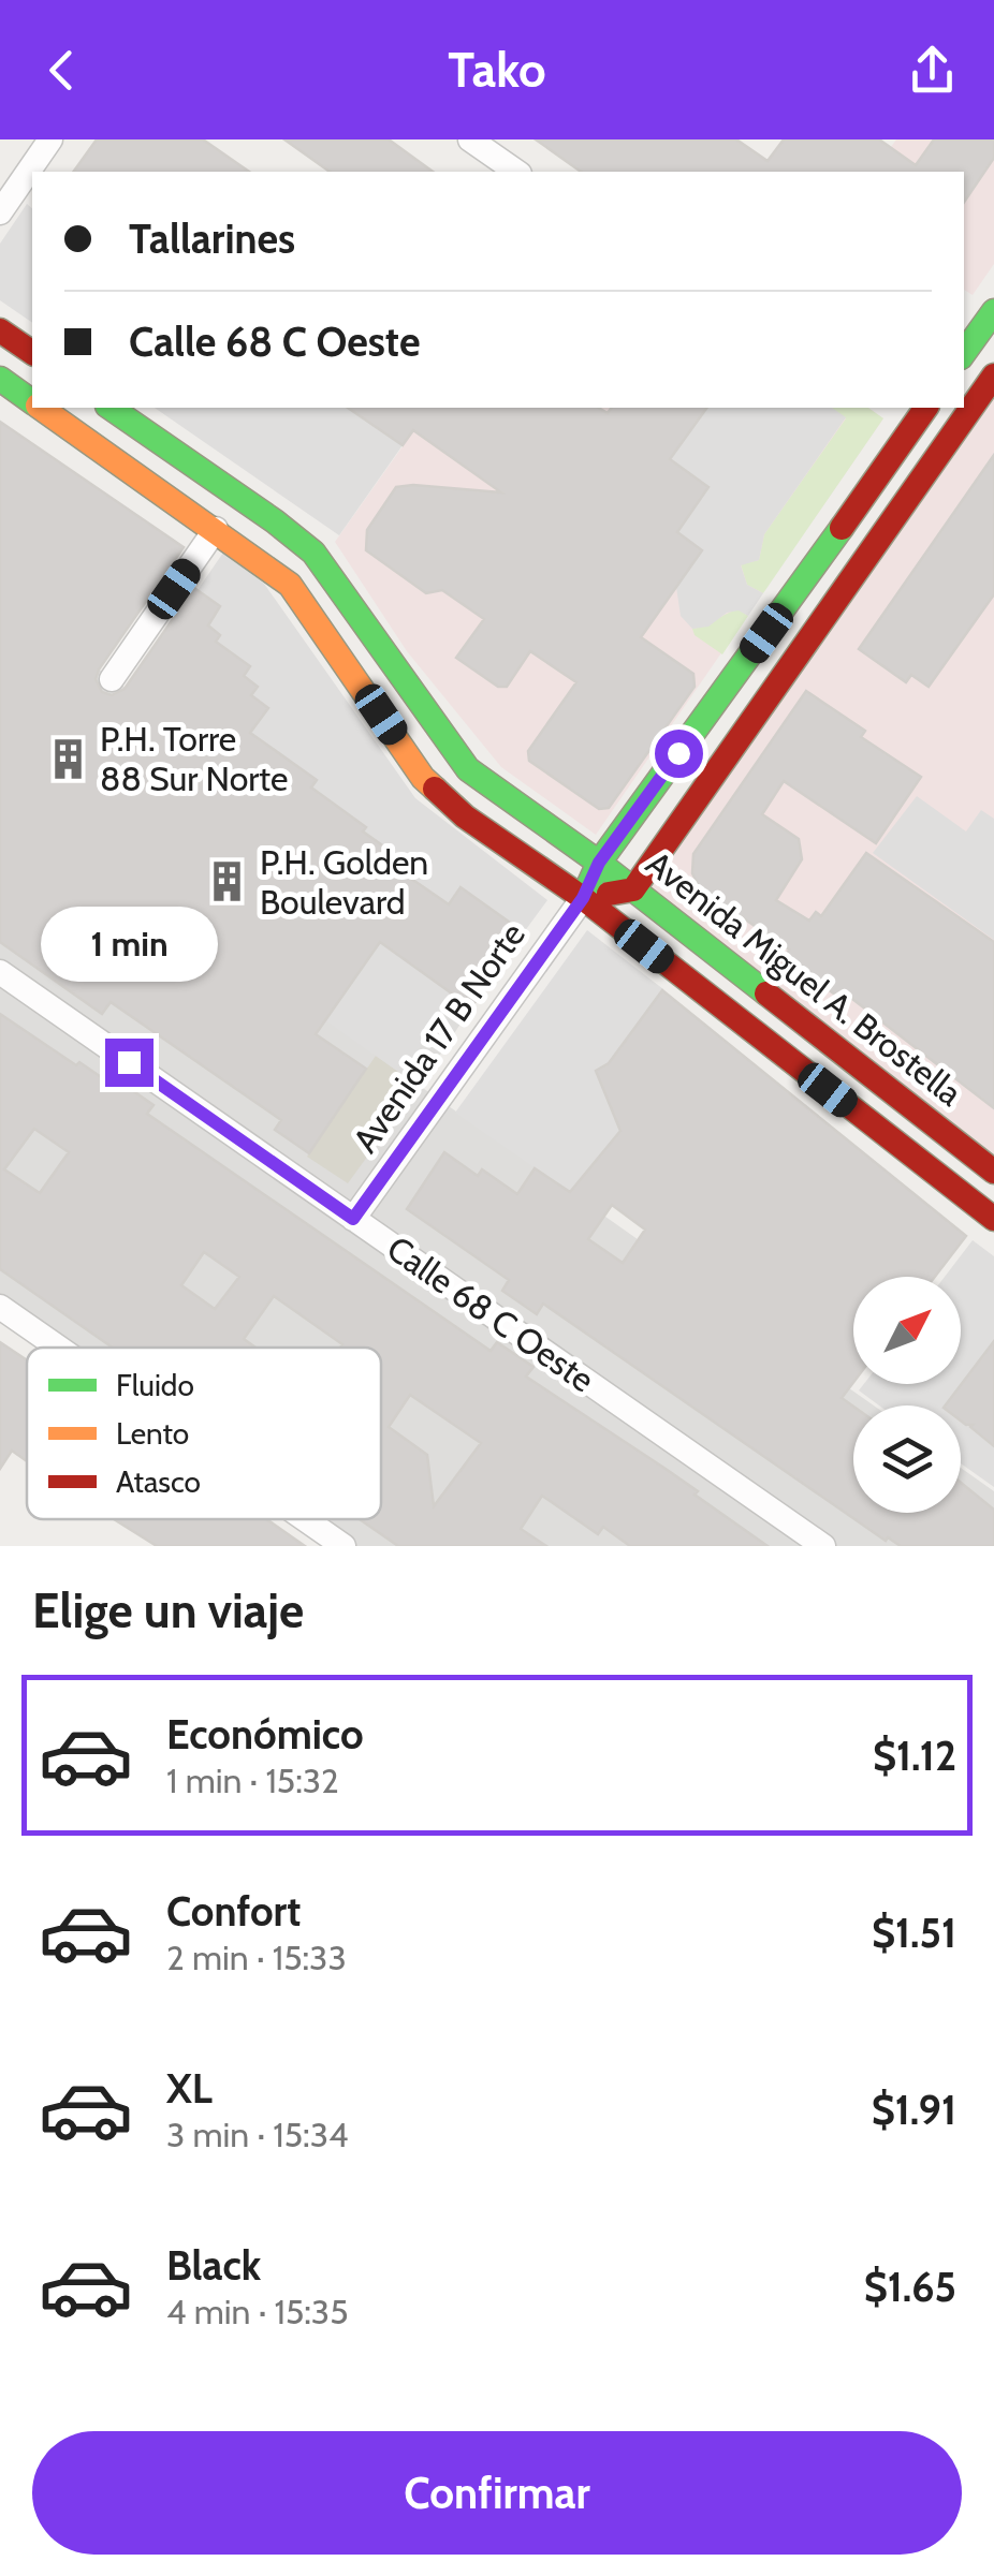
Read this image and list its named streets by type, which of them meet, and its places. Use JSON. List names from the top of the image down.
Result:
{
  "streets": {
    "main road": ["Avenida Miguel A. Brostella", "Avenida 17 B Norte"],
    "street": ["Calle 68 C Oeste"]
  },
  "crossings": [
    ["Avenida Miguel A. Brostella", "Avenida 17 B Norte"],
    ["Avenida 17 B Norte", "Calle 68 C Oeste"]
  ],
  "places": {
    "building": ["P.H. Torre 88 Sur Norte", "P.H. Golden Boulevard"]
  },
  "legend": ["Fluido", "Lento", "Atasco"],
  "north": "top right",
  "page": {
    "header": "Tako",
    "banner": ["Tallarines", "Calle 68 C Oeste"],
    "bubble": "1 min",
    "heading": "Elige un viaje",
    "list": [
      {
        "name": "Económico",
        "note": "1 min · 15:32",
        "value": "$1.12"
      },
      {
        "name": "Confort",
        "note": "2 min · 15:33",
        "value": "$1.51"
      },
      {
        "name": "XL",
        "note": "3 min · 15:34",
        "value": "$1.91"
      },
      {
        "name": "Black",
        "note": "4 min · 15:35",
        "value": "$1.65"
      }
    ],
    "buttons": "Confirmar"
  }
}
